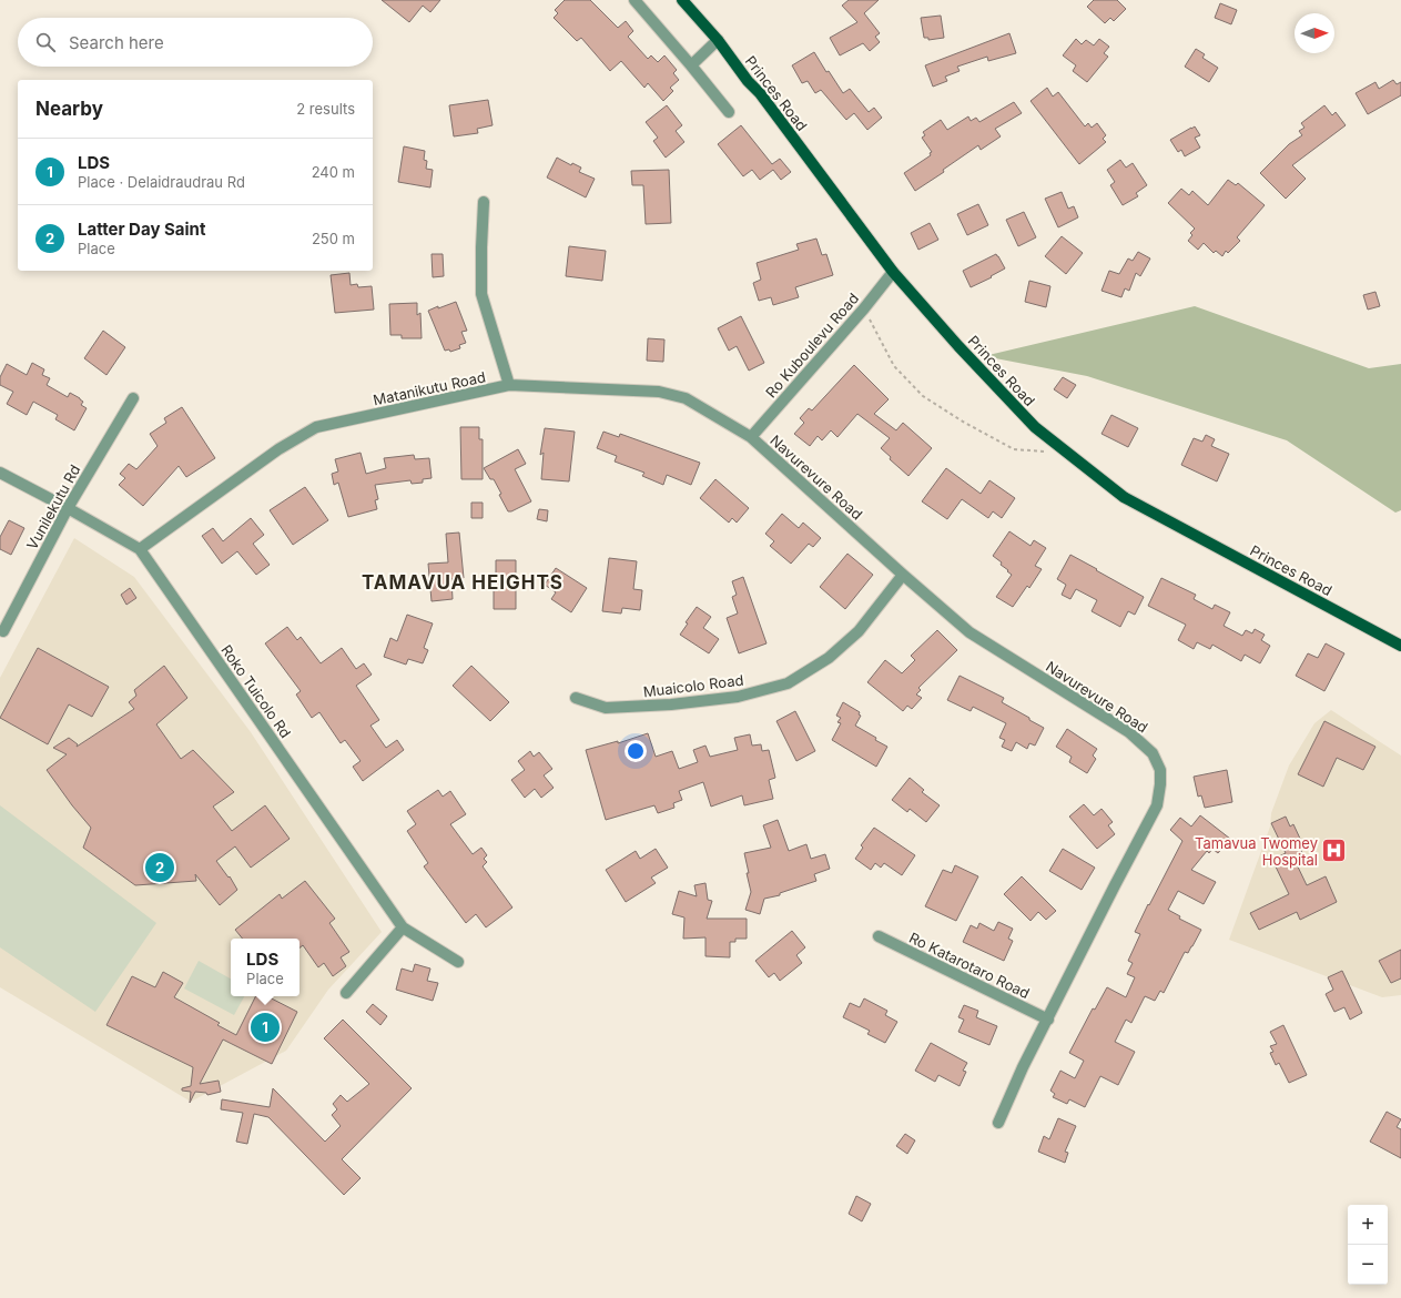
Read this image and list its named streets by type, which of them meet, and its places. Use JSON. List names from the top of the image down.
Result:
{
  "streets": {
    "main road": ["Princes Road"],
    "street": [
      "Ro Kuboulevu Road",
      "Matanikutu Road",
      "Navurevure Road",
      "Vunilekutu Rd",
      "Muaicolo Road",
      "Roko Tuicolo Rd",
      "Ro Katarotaro Road"
    ]
  },
  "crossings": [
    ["Princes Road", "Ro Kuboulevu Road"],
    ["Ro Kuboulevu Road", "Matanikutu Road"],
    ["Ro Kuboulevu Road", "Navurevure Road"],
    ["Matanikutu Road", "Navurevure Road"],
    ["Matanikutu Road", "Roko Tuicolo Rd"],
    ["Navurevure Road", "Muaicolo Road"],
    ["Navurevure Road", "Ro Katarotaro Road"],
    ["Vunilekutu Rd", "Roko Tuicolo Rd"]
  ],
  "districts": ["TAMAVUA HEIGHTS"],
  "places": {
    "hospital": ["Tamavua Twomey Hospital"]
  },
  "north": "right",
  "page": {
    "search": "Search here",
    "heading": ["Nearby", "2 results"],
    "list": [
      {
        "mark": "1",
        "name": "LDS",
        "note": "Place · Delaidraudrau Rd",
        "value": "240 m"
      },
      {
        "mark": "2",
        "name": "Latter Day Saint",
        "note": "Place",
        "value": "250 m"
      }
    ],
    "pins": ["2", "1"],
    "popup": ["LDS", "Place"],
    "map_buttons": ["+", "−"]
  }
}
